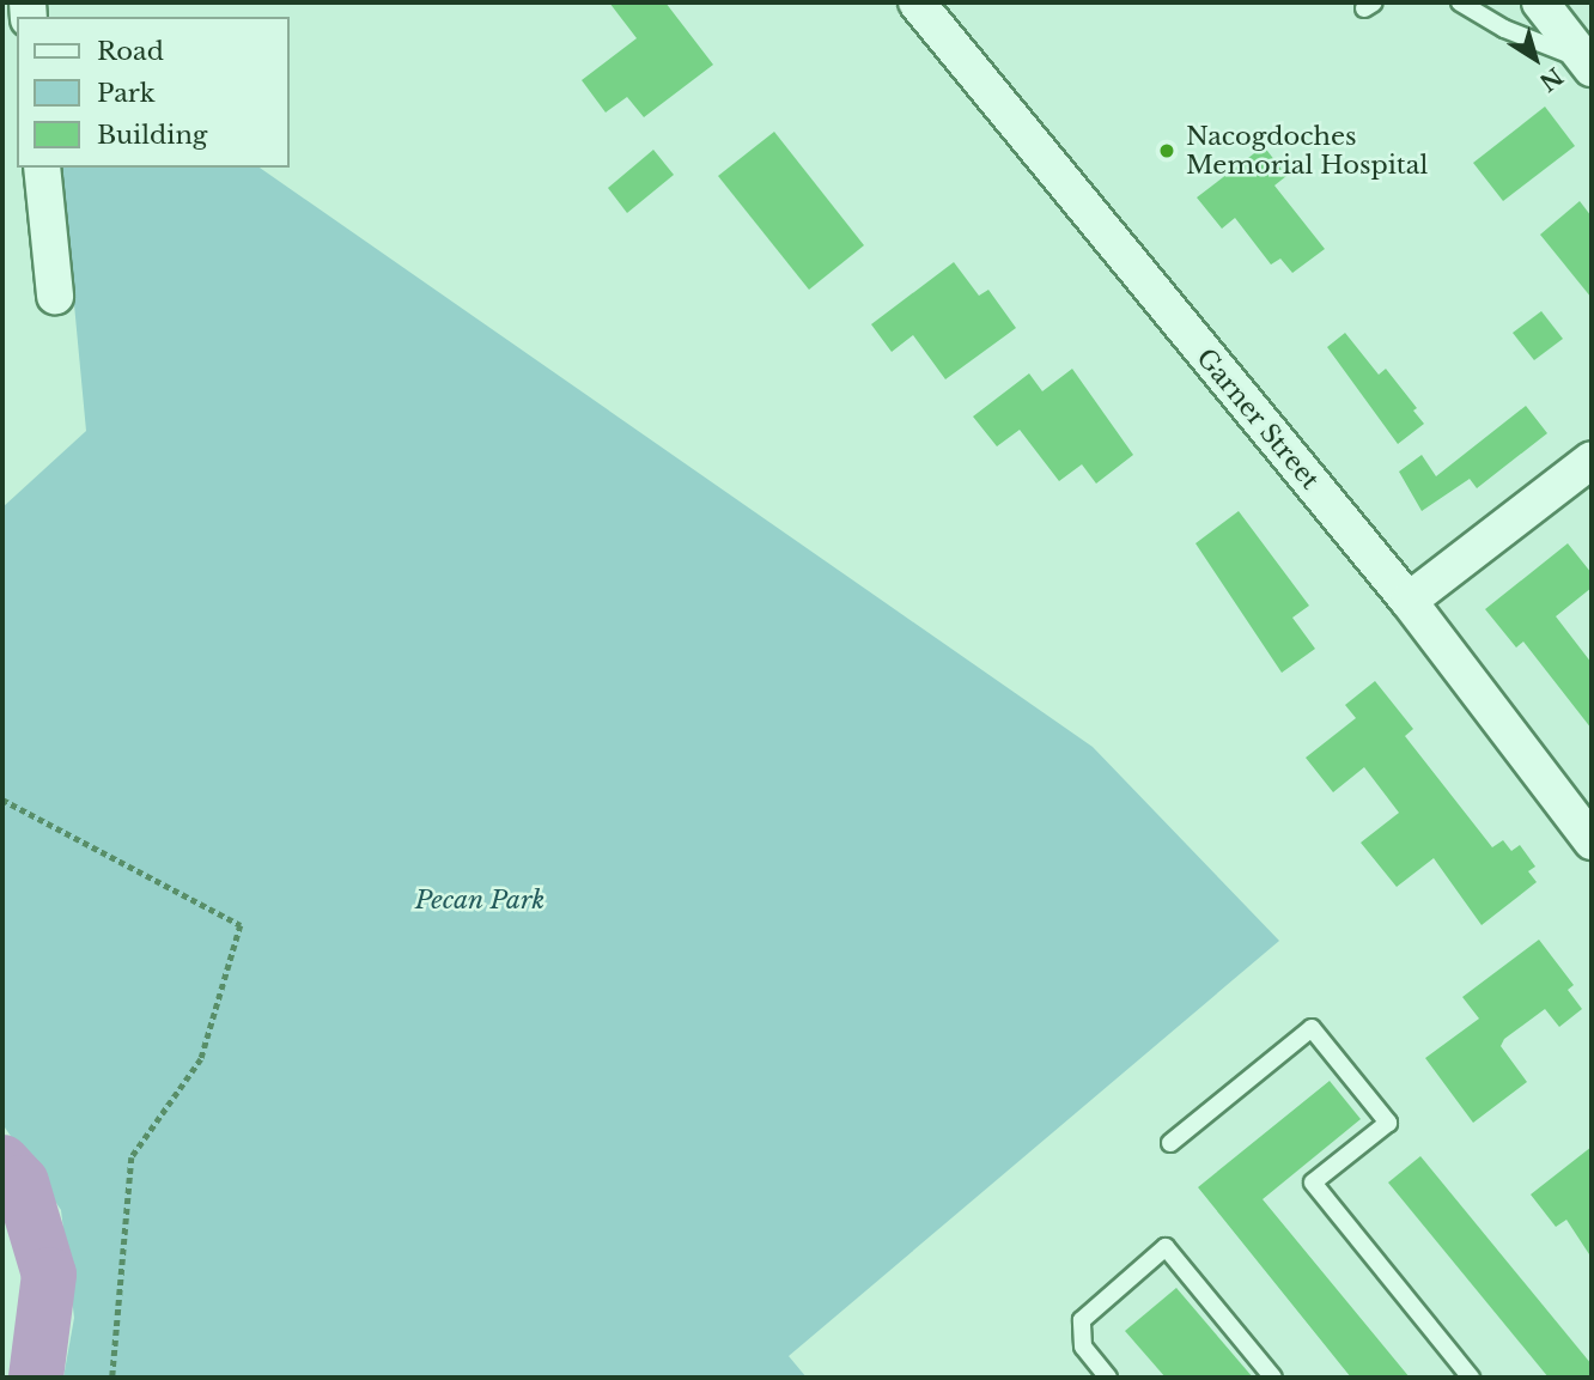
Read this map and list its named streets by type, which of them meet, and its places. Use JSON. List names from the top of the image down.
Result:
{
  "streets": {
    "street": ["Garner Street"]
  },
  "parks": ["Pecan Park"],
  "places": ["Nacogdoches Memorial Hospital"],
  "legend": ["Road", "Park", "Building"],
  "north": "bottom right"
}
